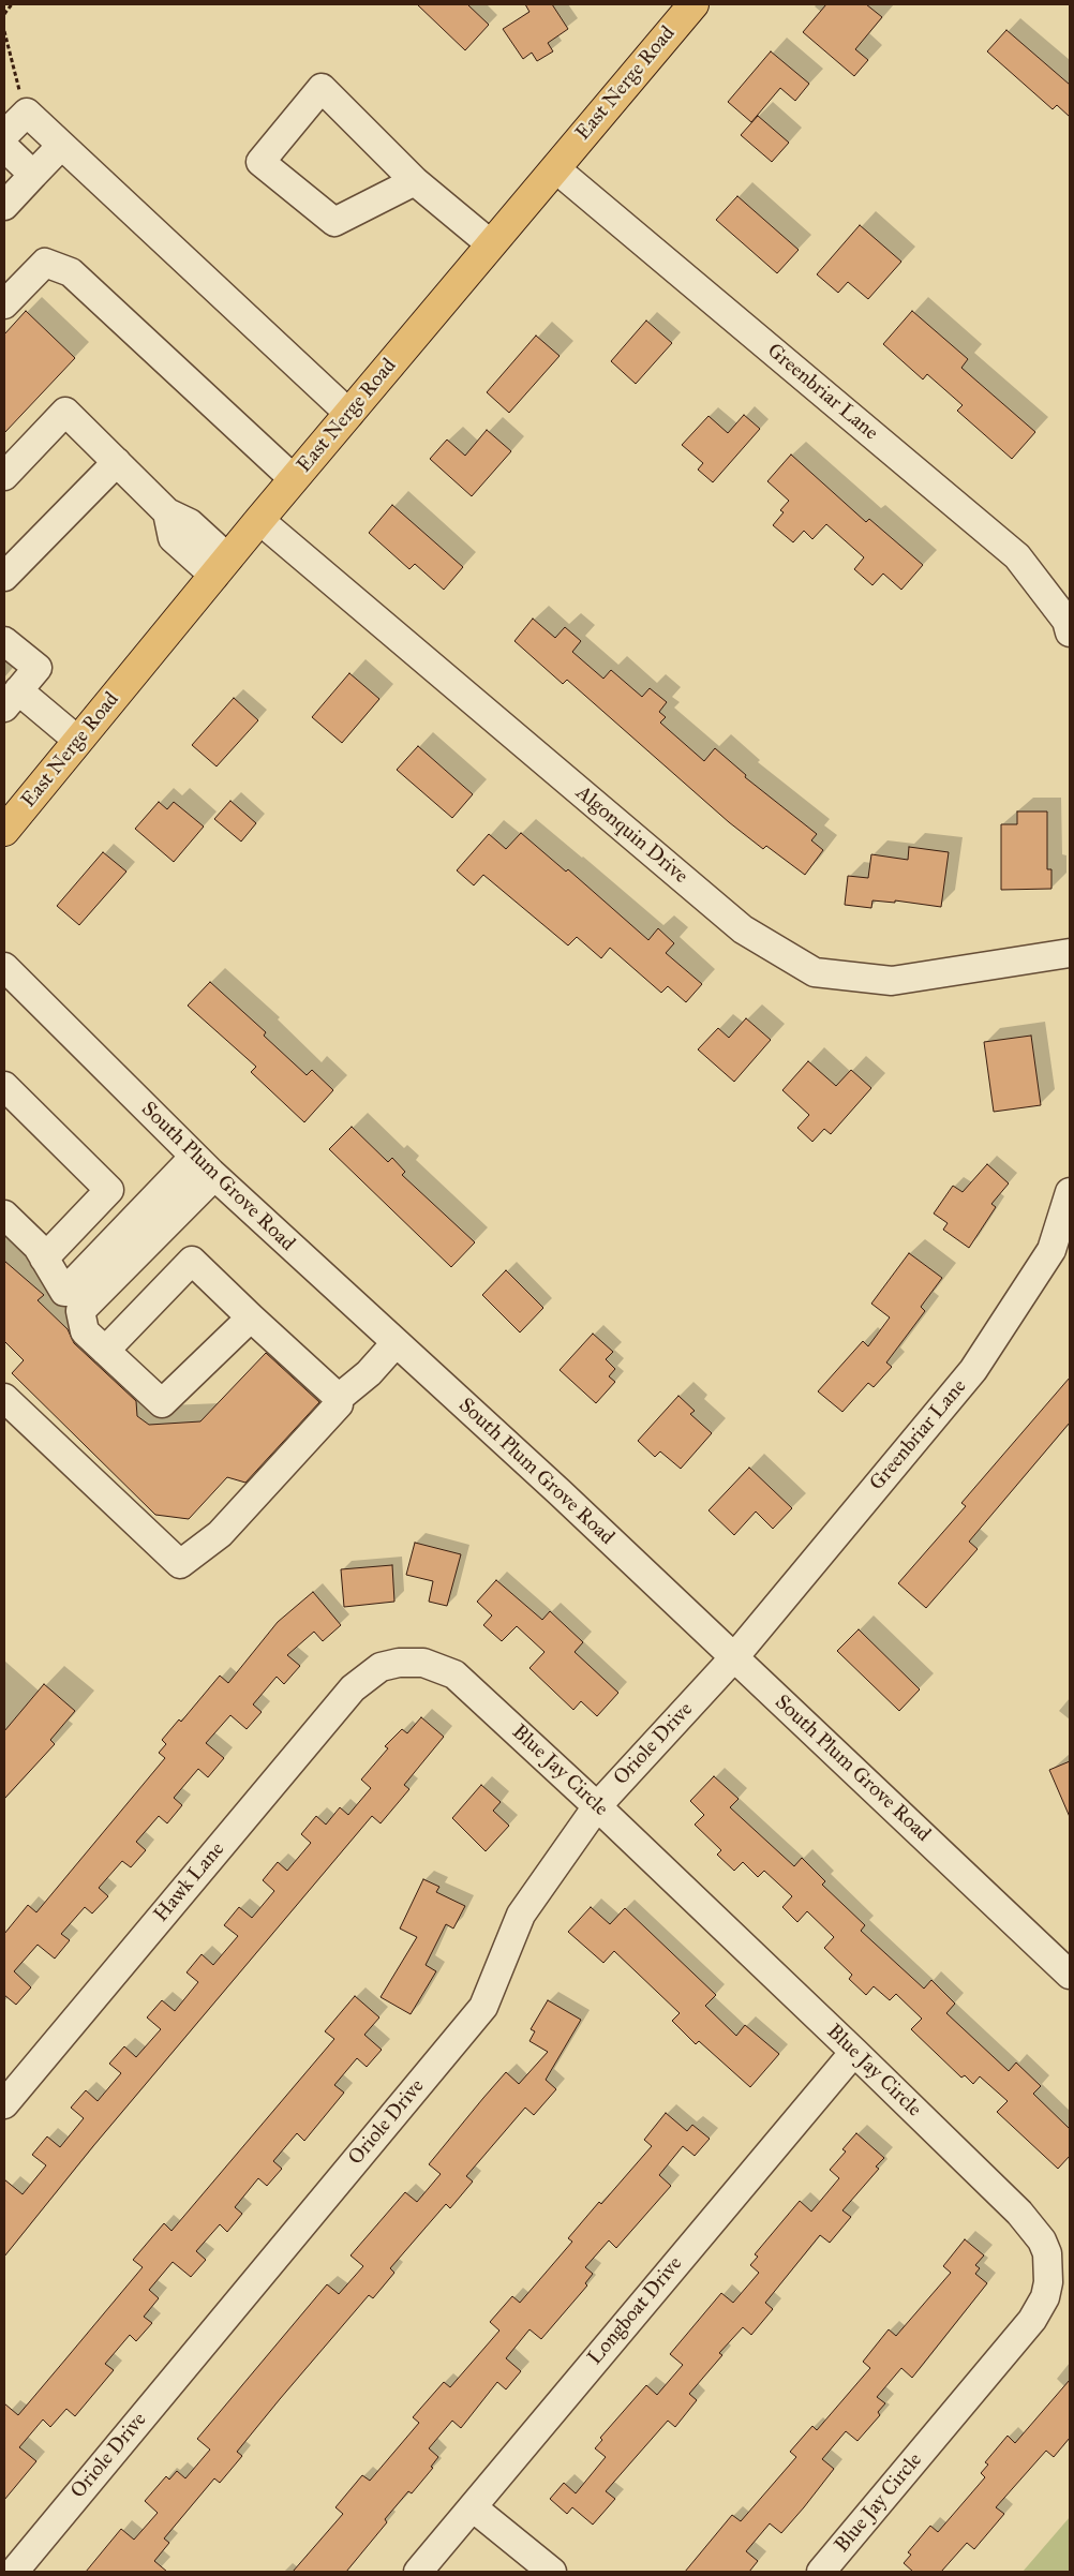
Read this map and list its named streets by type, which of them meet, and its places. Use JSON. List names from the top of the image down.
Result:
{
  "streets": {
    "main road": ["East Nerge Road"],
    "street": [
      "Greenbriar Lane",
      "Algonquin Drive",
      "South Plum Grove Road",
      "Oriole Drive",
      "Blue Jay Circle",
      "Hawk Lane",
      "Longboat Drive"
    ]
  },
  "crossings": [
    ["East Nerge Road", "Greenbriar Lane"],
    ["East Nerge Road", "Algonquin Drive"],
    ["Greenbriar Lane", "South Plum Grove Road"],
    ["Greenbriar Lane", "Oriole Drive"],
    ["South Plum Grove Road", "Oriole Drive"],
    ["Oriole Drive", "Blue Jay Circle"],
    ["Blue Jay Circle", "Hawk Lane"],
    ["Blue Jay Circle", "Longboat Drive"]
  ]
}
